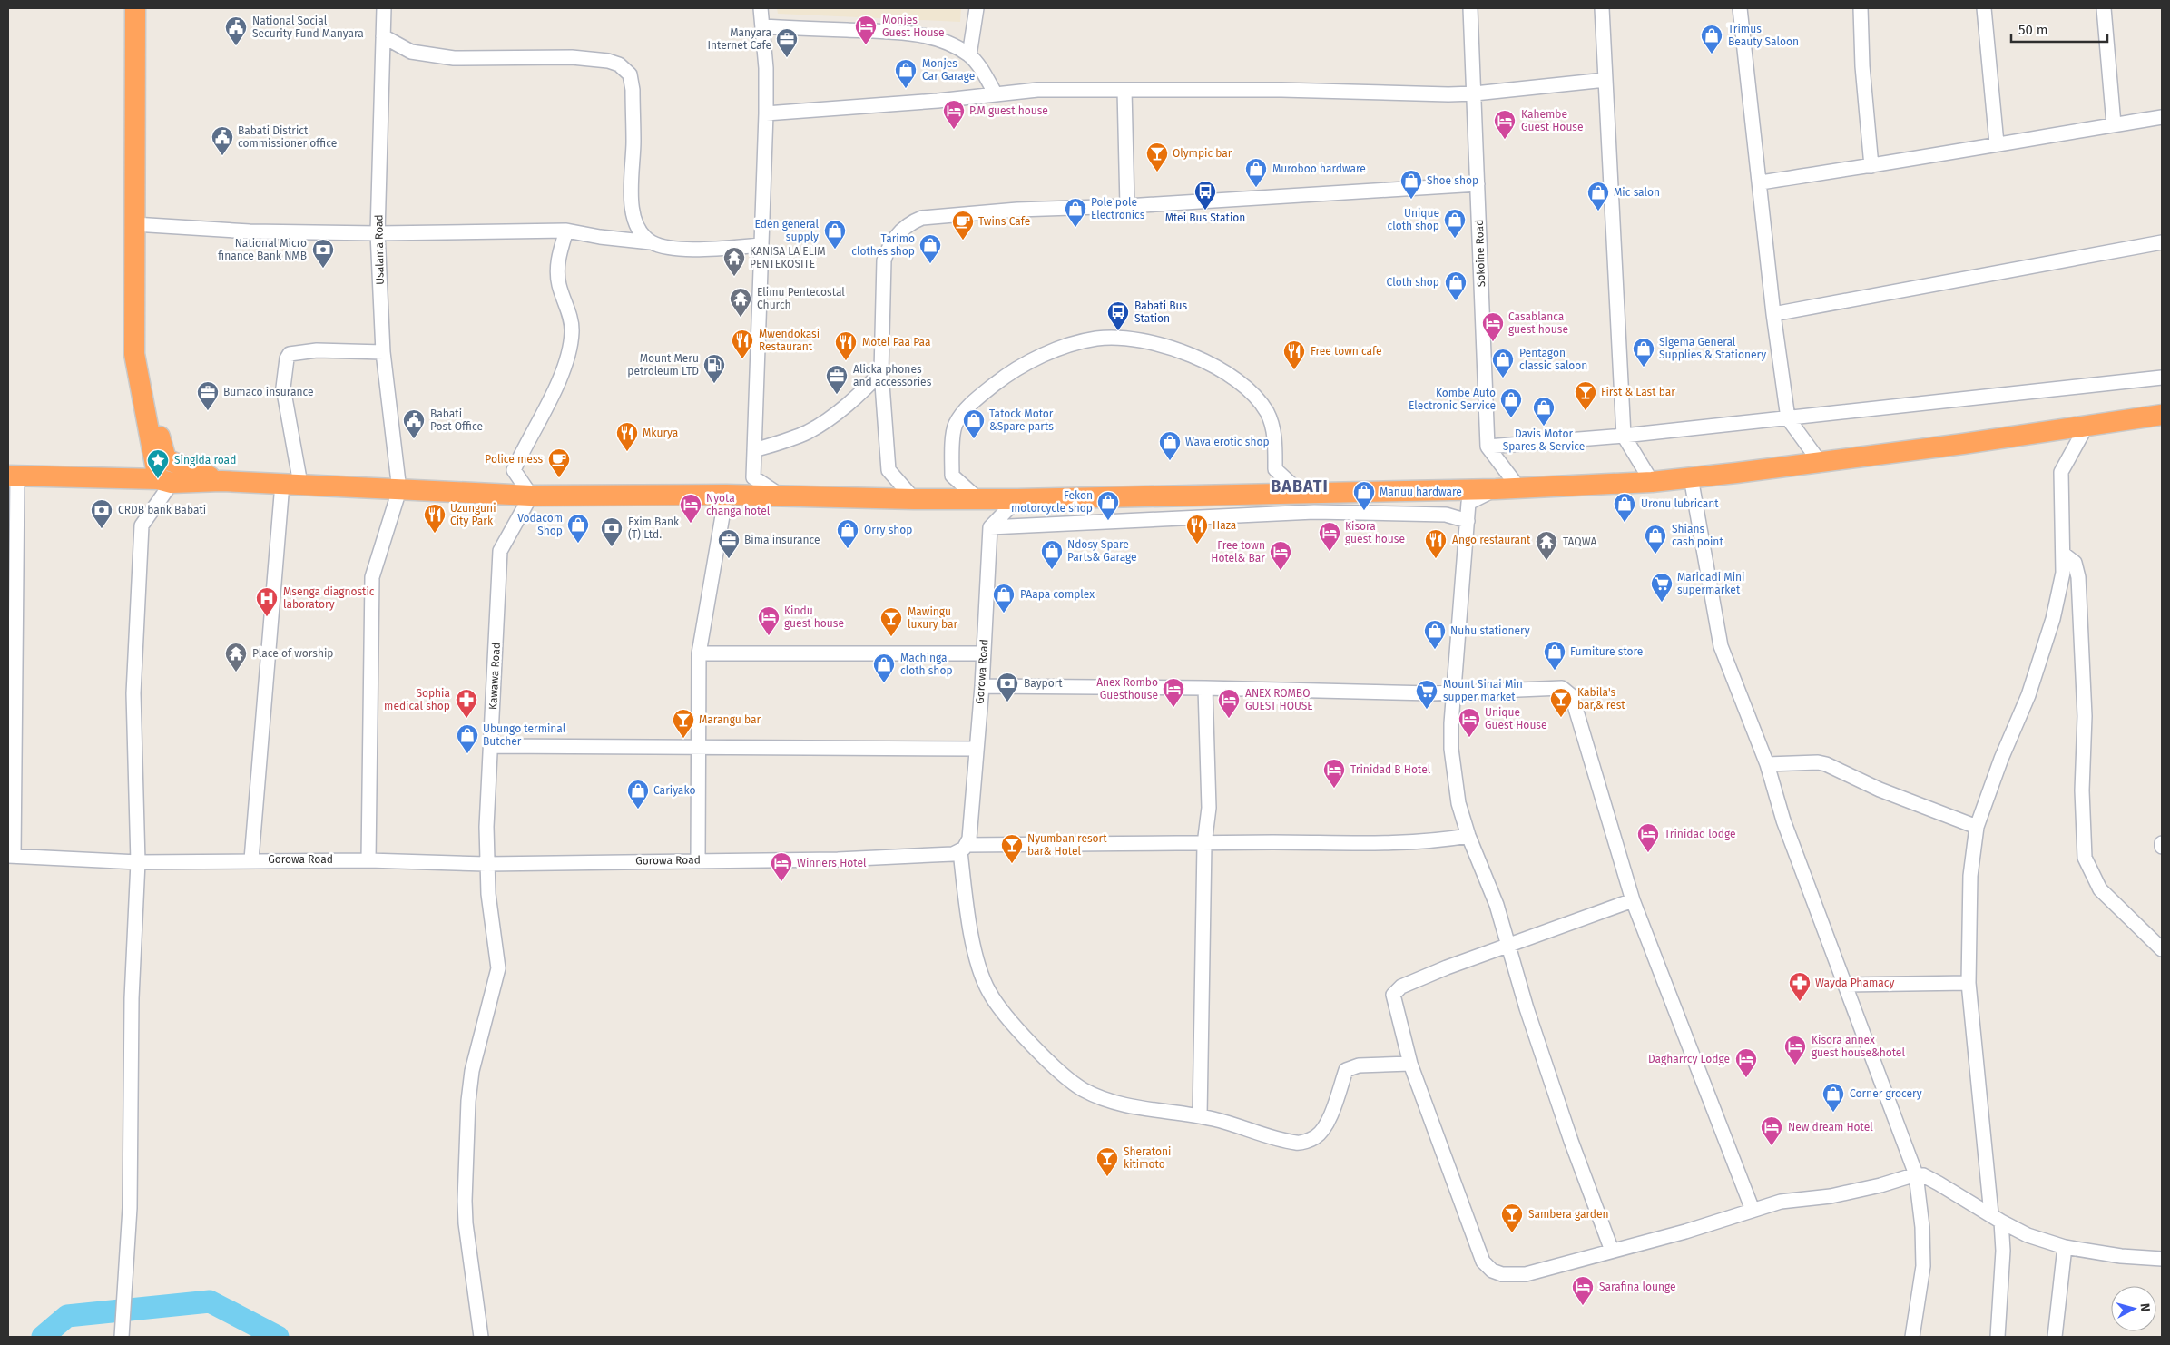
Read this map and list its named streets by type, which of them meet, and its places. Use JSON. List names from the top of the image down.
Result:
{
  "streets": {
    "street": [
      "Usalama Road",
      "Sokoine Road",
      "Gorowa Road",
      "Kawawa Road"
    ]
  },
  "crossings": [
    ["Gorowa Road", "Kawawa Road"]
  ],
  "districts": ["BABATI"],
  "places": {
    "hotel": [
      "Monjes Guest House",
      "P.M guest house",
      "Kahembe Guest House",
      "Casablanca guest house",
      "Nyota changa hotel",
      "Kisora guest house",
      "Free town Hotel& Bar",
      "Kindu guest house",
      "Anex Rombo Guesthouse",
      "ANEX ROMBO GUEST HOUSE",
      "Unique Guest House",
      "Trinidad B Hotel",
      "Trinidad lodge",
      "Winners Hotel",
      "Kisora annex guest house&hotel",
      "Dagharrcy Lodge",
      "New dream Hotel",
      "Sarafina lounge"
    ],
    "public building": ["National Social Security Fund Manyara", "Babati District commissioner office", "Babati Post Office"],
    "shop": [
      "Trimus Beauty Saloon",
      "Monjes Car Garage",
      "Muroboo hardware",
      "Shoe shop",
      "Mic salon",
      "Pole pole Electronics",
      "Unique cloth shop",
      "Eden general supply",
      "Tarimo clothes shop",
      "Cloth shop",
      "Sigema General Supplies & Stationery",
      "Pentagon classic saloon",
      "Kombe Auto Electronic Service",
      "Davis Motor Spares & Service",
      "Tatock Motor &Spare parts",
      "Wava erotic shop",
      "Manuu hardware",
      "Fekon motorcycle shop",
      "Uronu lubricant",
      "Vodacom Shop",
      "Orry shop",
      "Shians cash point",
      "Ndosy Spare Parts& Garage",
      "PAapa complex",
      "Nuhu stationery",
      "Furniture store",
      "Machinga cloth shop",
      "Ubungo terminal Butcher",
      "Cariyako",
      "Corner grocery"
    ],
    "office": [
      "Manyara Internet Cafe",
      "Alicka phones and accessories",
      "Bumaco insurance",
      "Bima insurance"
    ],
    "bar": [
      "Olympic bar",
      "First & Last bar",
      "Mawingu luxury bar",
      "Kabila's bar,& rest",
      "Marangu bar",
      "Nyumban resort bar& Hotel",
      "Sheratoni kitimoto",
      "Sambera garden"
    ],
    "bus stop": ["Mtei Bus Station", "Babati Bus Station"],
    "cafe": ["Twins Cafe", "Police mess"],
    "bank": [
      "National Micro finance Bank NMB",
      "CRDB bank Babati",
      "Exim Bank (T) Ltd.",
      "Bayport"
    ],
    "temple": [
      "KANISA LA ELIM PENTEKOSITE",
      "Elimu Pentecostal Church",
      "TAQWA",
      "Place of worship"
    ],
    "restaurant": [
      "Mwendokasi Restaurant",
      "Motel Paa Paa",
      "Free town cafe",
      "Mkurya",
      "Uzunguni City Park",
      "Haza",
      "Ango restaurant"
    ],
    "fuel station": ["Mount Meru petroleum LTD"],
    "place": ["Singida road"],
    "supermarket": ["Maridadi Mini supermarket", "Mount Sinai Min supper market"],
    "hospital": ["Msenga diagnostic laboratory"],
    "pharmacy": ["Sophia medical shop", "Wayda Phamacy"]
  },
  "scale_bar": "50 m",
  "north": "right"
}
